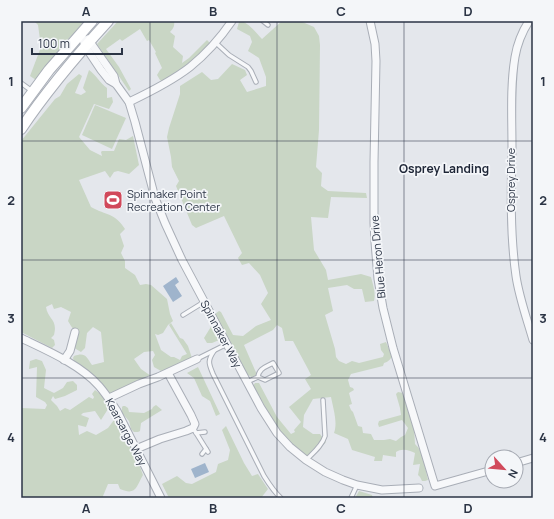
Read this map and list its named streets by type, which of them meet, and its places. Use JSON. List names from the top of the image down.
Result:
{
  "streets": {
    "street": [
      "Osprey Drive",
      "Blue Heron Drive",
      "Spinnaker Way",
      "Kearsarge Way"
    ]
  },
  "districts": ["Osprey Landing"],
  "places": {
    "sports": ["Spinnaker Point Recreation Center"]
  },
  "scale_bar": "100 m",
  "north": "bottom right",
  "grid": {
    "columns": [
      "A",
      "B",
      "C",
      "D"
    ],
    "rows": [
      "1",
      "2",
      "3",
      "4"
    ]
  }
}
